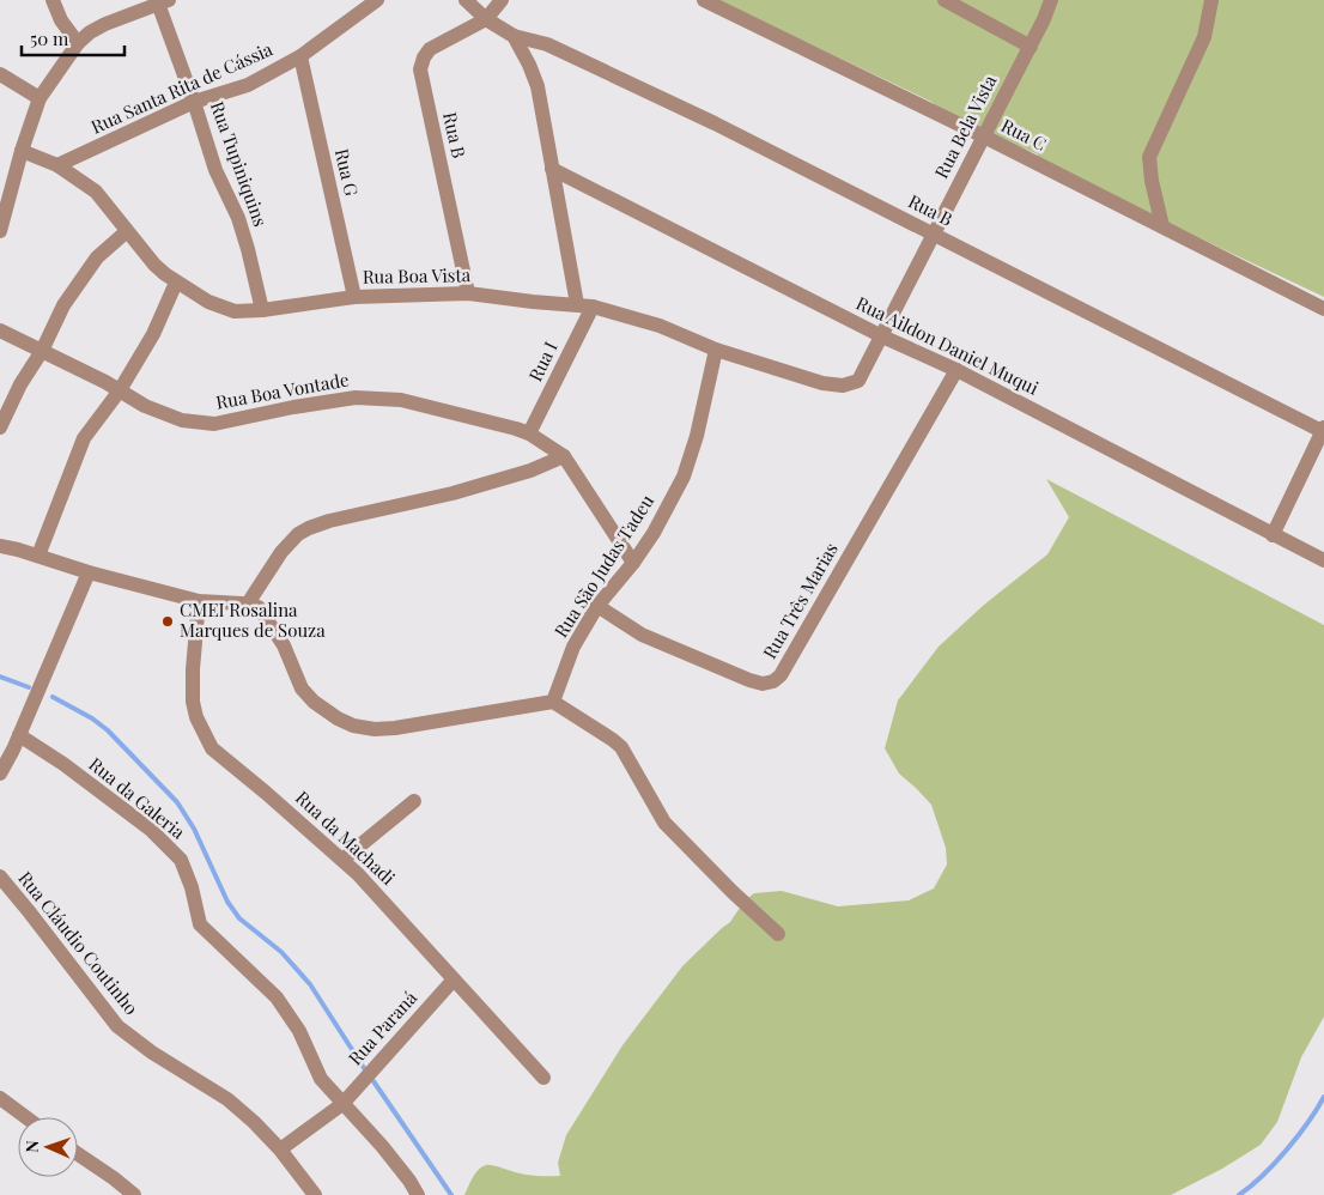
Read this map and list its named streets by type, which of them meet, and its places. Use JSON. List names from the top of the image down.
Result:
{
  "streets": {
    "street": [
      "Rua Santa Rita de Cássia",
      "Rua Bela Vista",
      "Rua B",
      "Rua C",
      "Rua Tupiniquins",
      "Rua G",
      "Rua Boa Vista",
      "Rua Aildon Daniel Muqui",
      "Rua I",
      "Rua Boa Vontade",
      "Rua São Judas Tadeu",
      "Rua Três Marias",
      "Rua da Galeria",
      "Rua da Machadi",
      "Rua Cláudio Coutinho",
      "Rua Paraná"
    ]
  },
  "crossings": [
    ["Rua Santa Rita de Cássia", "Rua Tupiniquins"],
    ["Rua Santa Rita de Cássia", "Rua G"],
    ["Rua Santa Rita de Cássia", "Rua Boa Vista"],
    ["Rua Bela Vista", "Rua B"],
    ["Rua Bela Vista", "Rua C"],
    ["Rua Bela Vista", "Rua Boa Vista"],
    ["Rua Bela Vista", "Rua Aildon Daniel Muqui"],
    ["Rua B", "Rua Boa Vista"],
    ["Rua Tupiniquins", "Rua Boa Vista"],
    ["Rua G", "Rua Boa Vista"],
    ["Rua Boa Vista", "Rua I"],
    ["Rua Boa Vista", "Rua São Judas Tadeu"],
    ["Rua Aildon Daniel Muqui", "Rua Três Marias"],
    ["Rua I", "Rua Boa Vontade"],
    ["Rua Boa Vontade", "Rua São Judas Tadeu"],
    ["Rua São Judas Tadeu", "Rua Três Marias"],
    ["Rua da Galeria", "Rua Paraná"],
    ["Rua da Machadi", "Rua Paraná"],
    ["Rua Cláudio Coutinho", "Rua Paraná"]
  ],
  "places": ["CMEI Rosalina Marques de Souza"],
  "scale_bar": "50 m",
  "north": "left"
}
